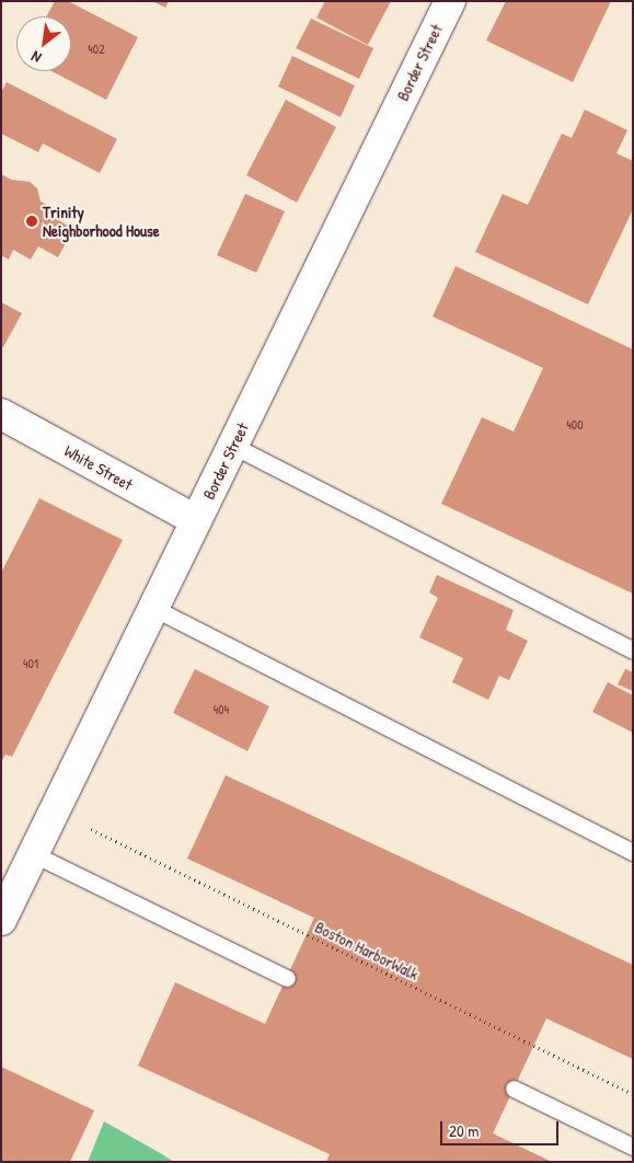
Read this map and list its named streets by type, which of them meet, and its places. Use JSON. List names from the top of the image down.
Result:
{
  "streets": {
    "street": ["Border Street", "White Street"],
    "path": ["Boston HarborWalk"]
  },
  "crossings": [
    ["Border Street", "White Street"]
  ],
  "places": ["Trinity Neighborhood House"],
  "house_numbers": [
    "402",
    "400",
    "401",
    "404"
  ],
  "scale_bar": "20 m",
  "north": "bottom left"
}
